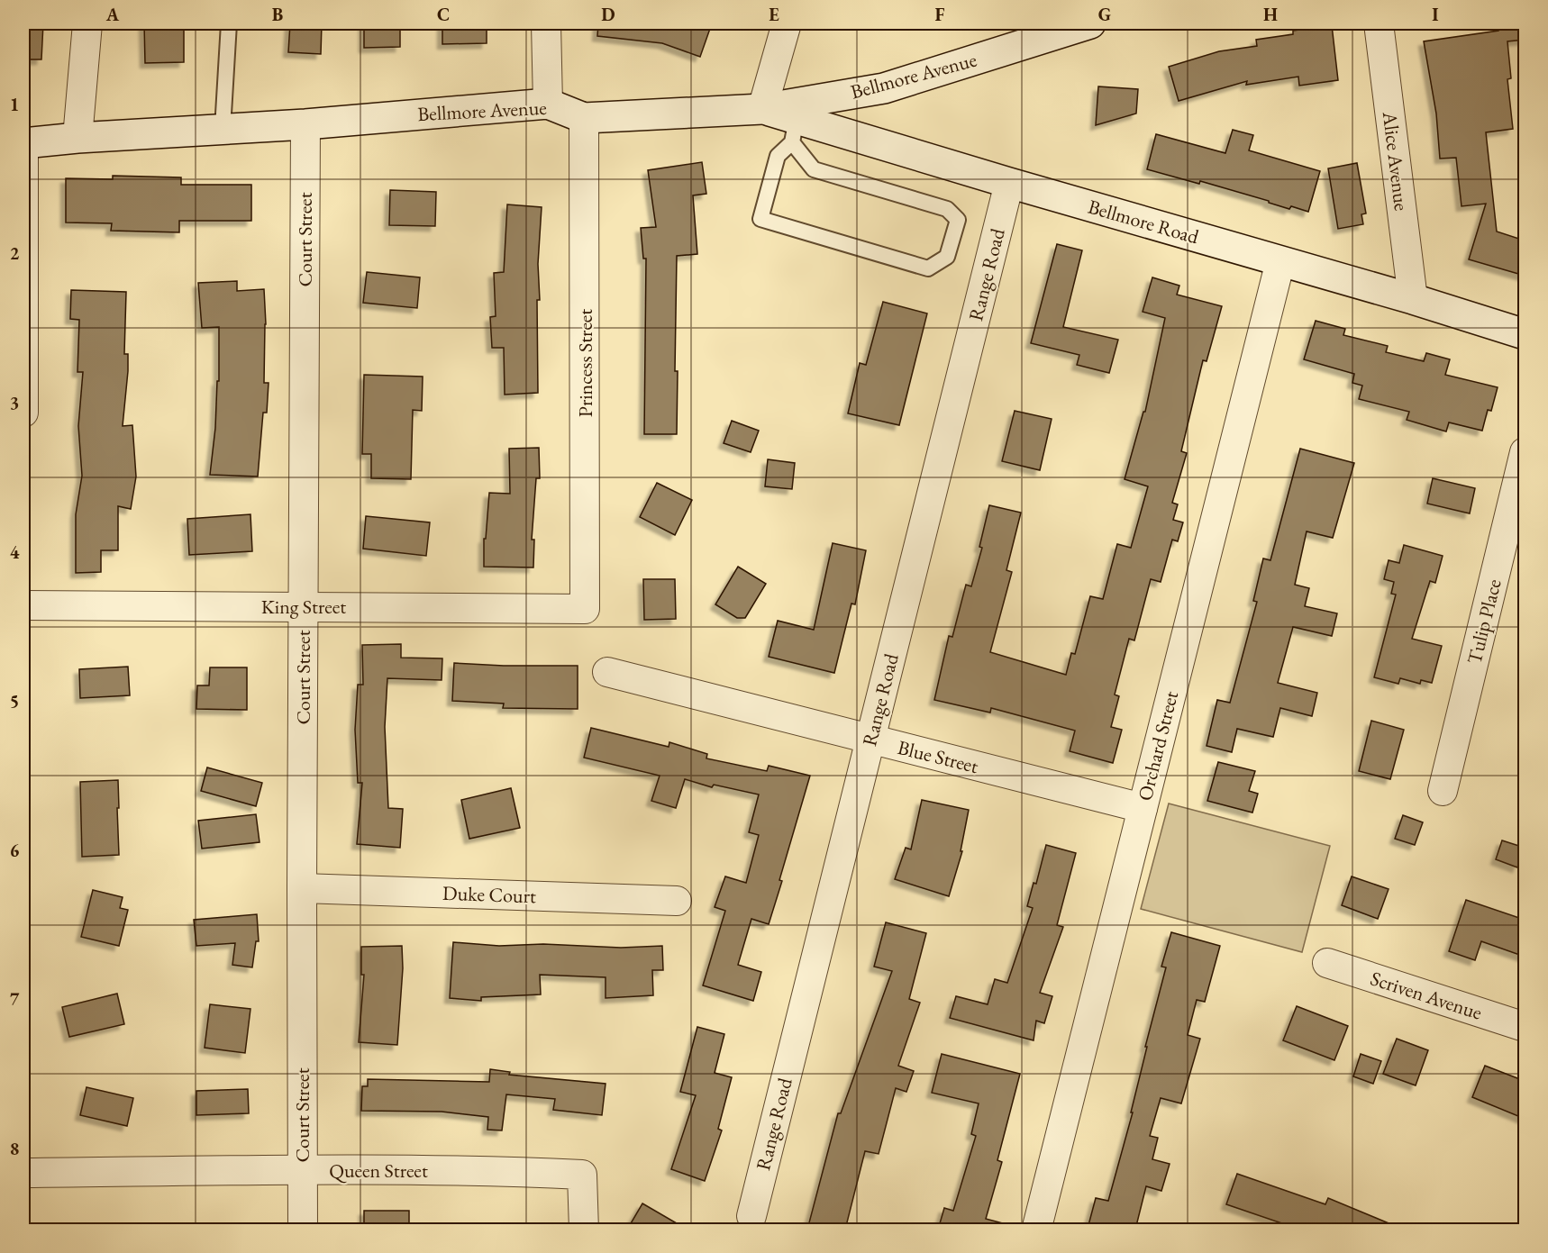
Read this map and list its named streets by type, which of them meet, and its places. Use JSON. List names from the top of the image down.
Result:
{
  "streets": {
    "main road": ["Bellmore Avenue", "Bellmore Road"],
    "street": [
      "Alice Avenue",
      "Court Street",
      "Range Road",
      "Princess Street",
      "King Street",
      "Tulip Place",
      "Orchard Street",
      "Blue Street",
      "Duke Court",
      "Scriven Avenue",
      "Queen Street"
    ]
  },
  "crossings": [
    ["Bellmore Avenue", "Bellmore Road"],
    ["Bellmore Avenue", "Court Street"],
    ["Bellmore Avenue", "Princess Street"],
    ["Alice Avenue", "Bellmore Road"],
    ["Bellmore Road", "Range Road"],
    ["Bellmore Road", "Orchard Street"],
    ["Court Street", "King Street"],
    ["Court Street", "Duke Court"],
    ["Court Street", "Queen Street"],
    ["Range Road", "Blue Street"],
    ["Princess Street", "King Street"],
    ["Orchard Street", "Blue Street"]
  ],
  "grid": {
    "columns": [
      "A",
      "B",
      "C",
      "D",
      "E",
      "F",
      "G",
      "H",
      "I"
    ],
    "rows": [
      "1",
      "2",
      "3",
      "4",
      "5",
      "6",
      "7",
      "8"
    ]
  }
}
